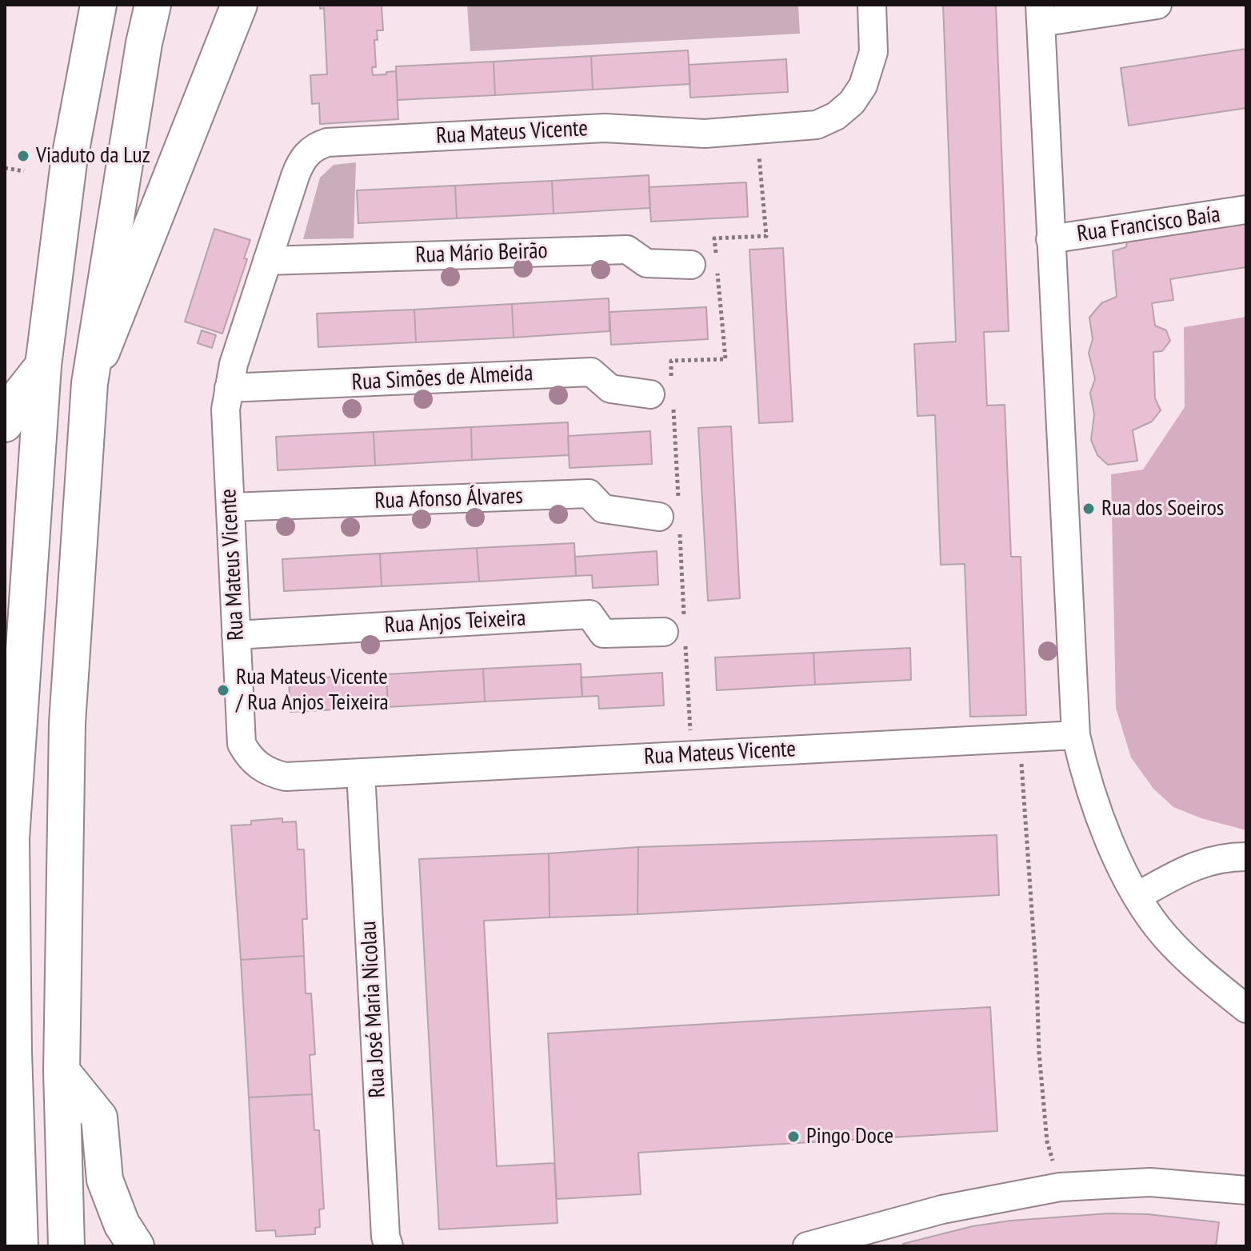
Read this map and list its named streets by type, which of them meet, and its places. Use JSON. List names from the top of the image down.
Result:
{
  "streets": {
    "street": [
      "Rua Mateus Vicente",
      "Rua Francisco Baía",
      "Rua Mário Beirão",
      "Rua Simões de Almeida",
      "Rua Afonso Álvares",
      "Rua Anjos Teixeira",
      "Rua José Maria Nicolau"
    ]
  },
  "crossings": [
    ["Rua Mateus Vicente", "Rua Mário Beirão"],
    ["Rua Mateus Vicente", "Rua Simões de Almeida"],
    ["Rua Mateus Vicente", "Rua Afonso Álvares"],
    ["Rua Mateus Vicente", "Rua Anjos Teixeira"],
    ["Rua Mateus Vicente", "Rua José Maria Nicolau"]
  ],
  "places": [
    "Viaduto da Luz",
    "Rua dos Soeiros",
    "Rua Mateus Vicente / Rua Anjos Teixeira",
    "Pingo Doce"
  ]
}
